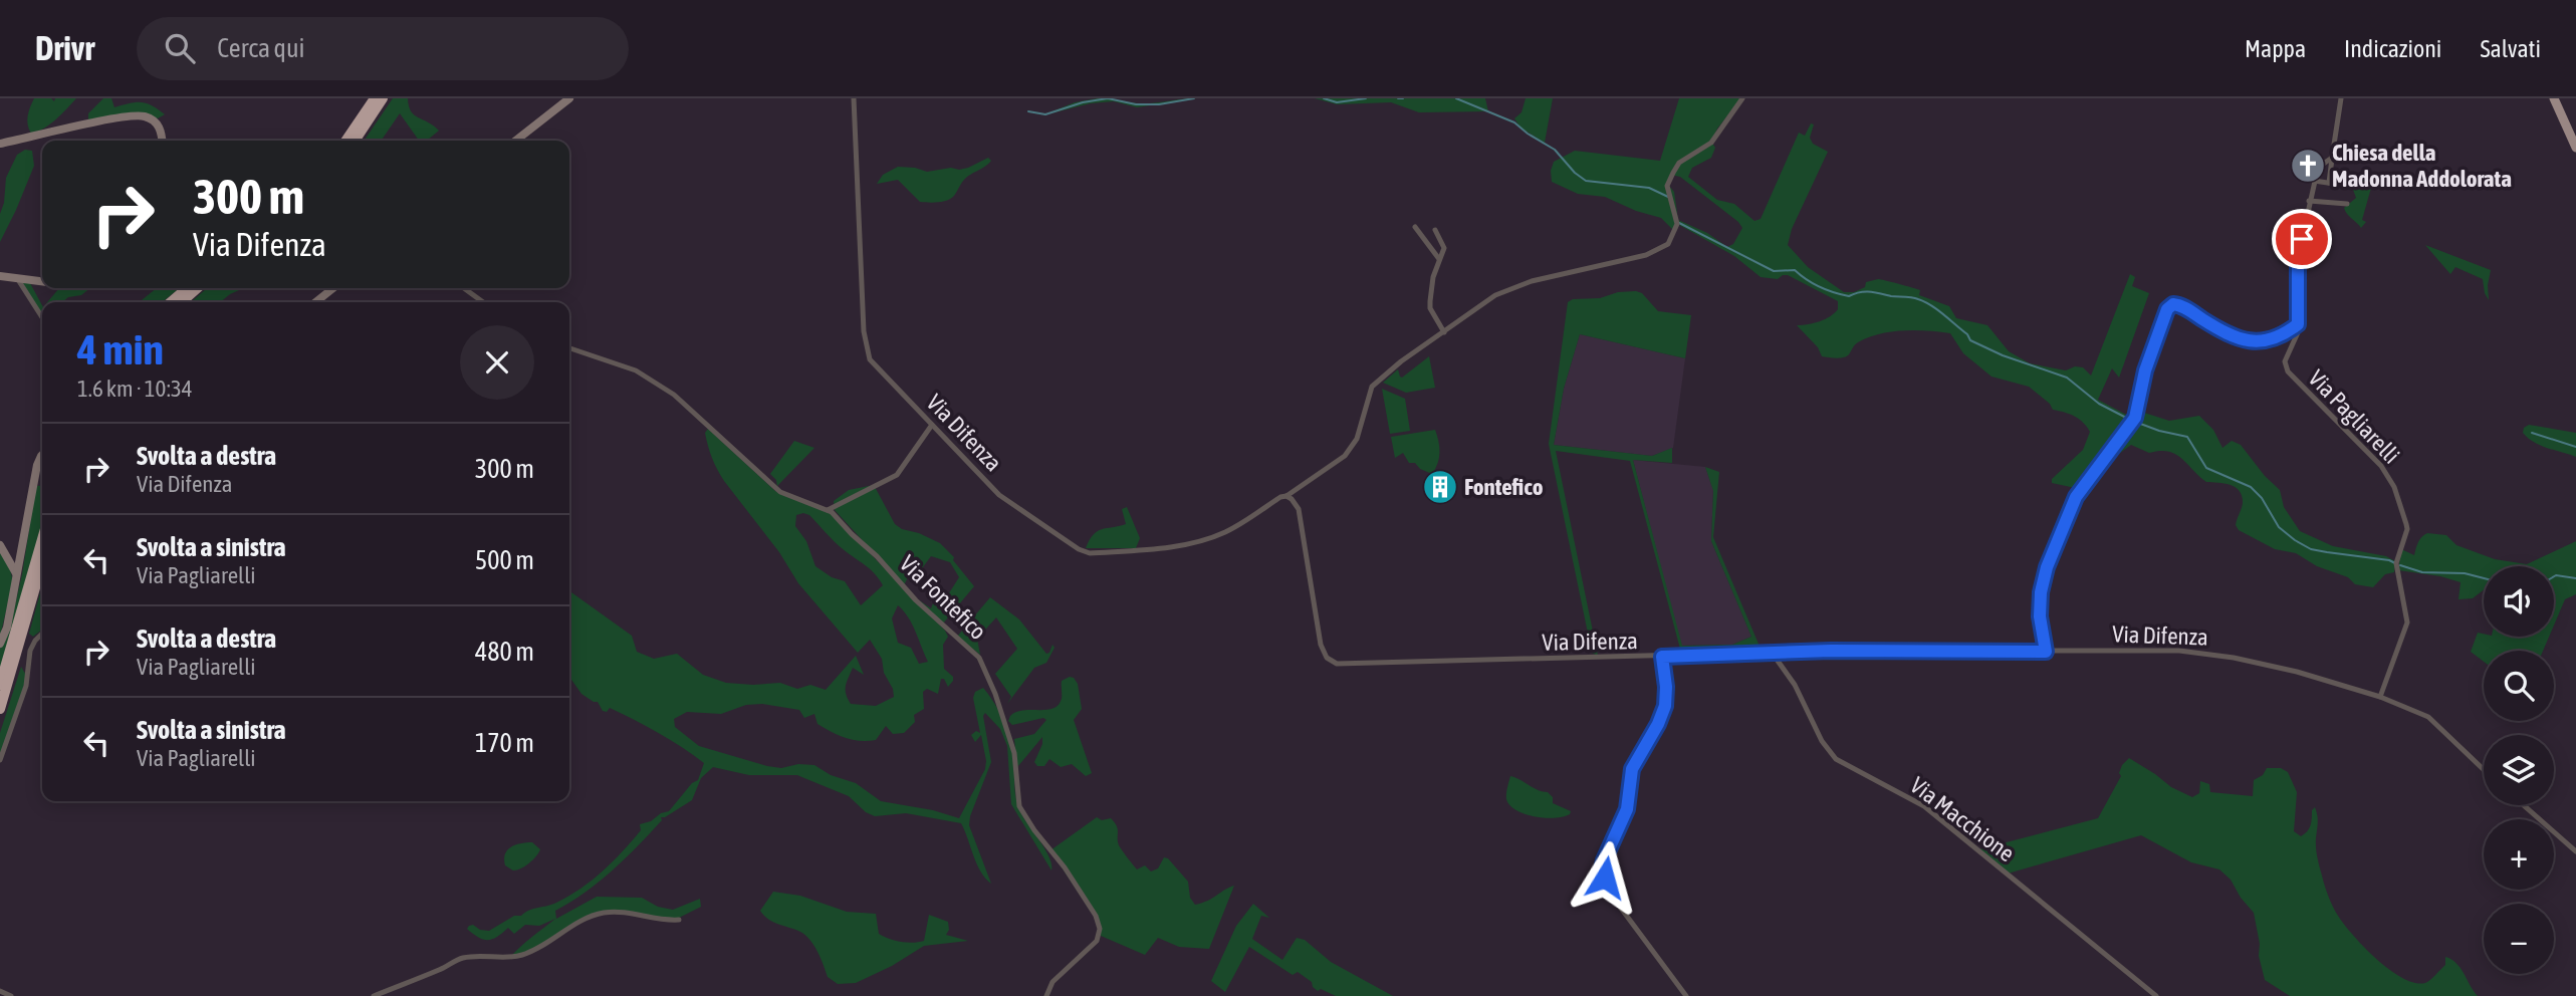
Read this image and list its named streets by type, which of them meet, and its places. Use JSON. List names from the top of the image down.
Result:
{
  "streets": {
    "street": [
      "Via Pagliarelli",
      "Via Difenza",
      "Via Fontefico",
      "Via Macchione"
    ]
  },
  "crossings": [
    ["Via Pagliarelli", "Via Difenza"],
    ["Via Difenza", "Via Macchione"]
  ],
  "places": {
    "church": ["Chiesa della Madonna Addolorata"],
    "building": ["Fontefico"]
  },
  "page": {
    "header": "Drivr",
    "search": "Cerca qui",
    "nav": ["Mappa", "Indicazioni", "Salvati"],
    "turn": ["300 m", "Via Difenza"],
    "heading": ["4 min", "1.6 km · 10:34"],
    "list": [
      {
        "name": "Svolta a destra",
        "note": "Via Difenza",
        "value": "300 m"
      },
      {
        "name": "Svolta a sinistra",
        "note": "Via Pagliarelli",
        "value": "500 m"
      },
      {
        "name": "Svolta a destra",
        "note": "Via Pagliarelli",
        "value": "480 m"
      },
      {
        "name": "Svolta a sinistra",
        "note": "Via Pagliarelli",
        "value": "170 m"
      }
    ],
    "map_buttons": ["+", "−"]
  }
}
